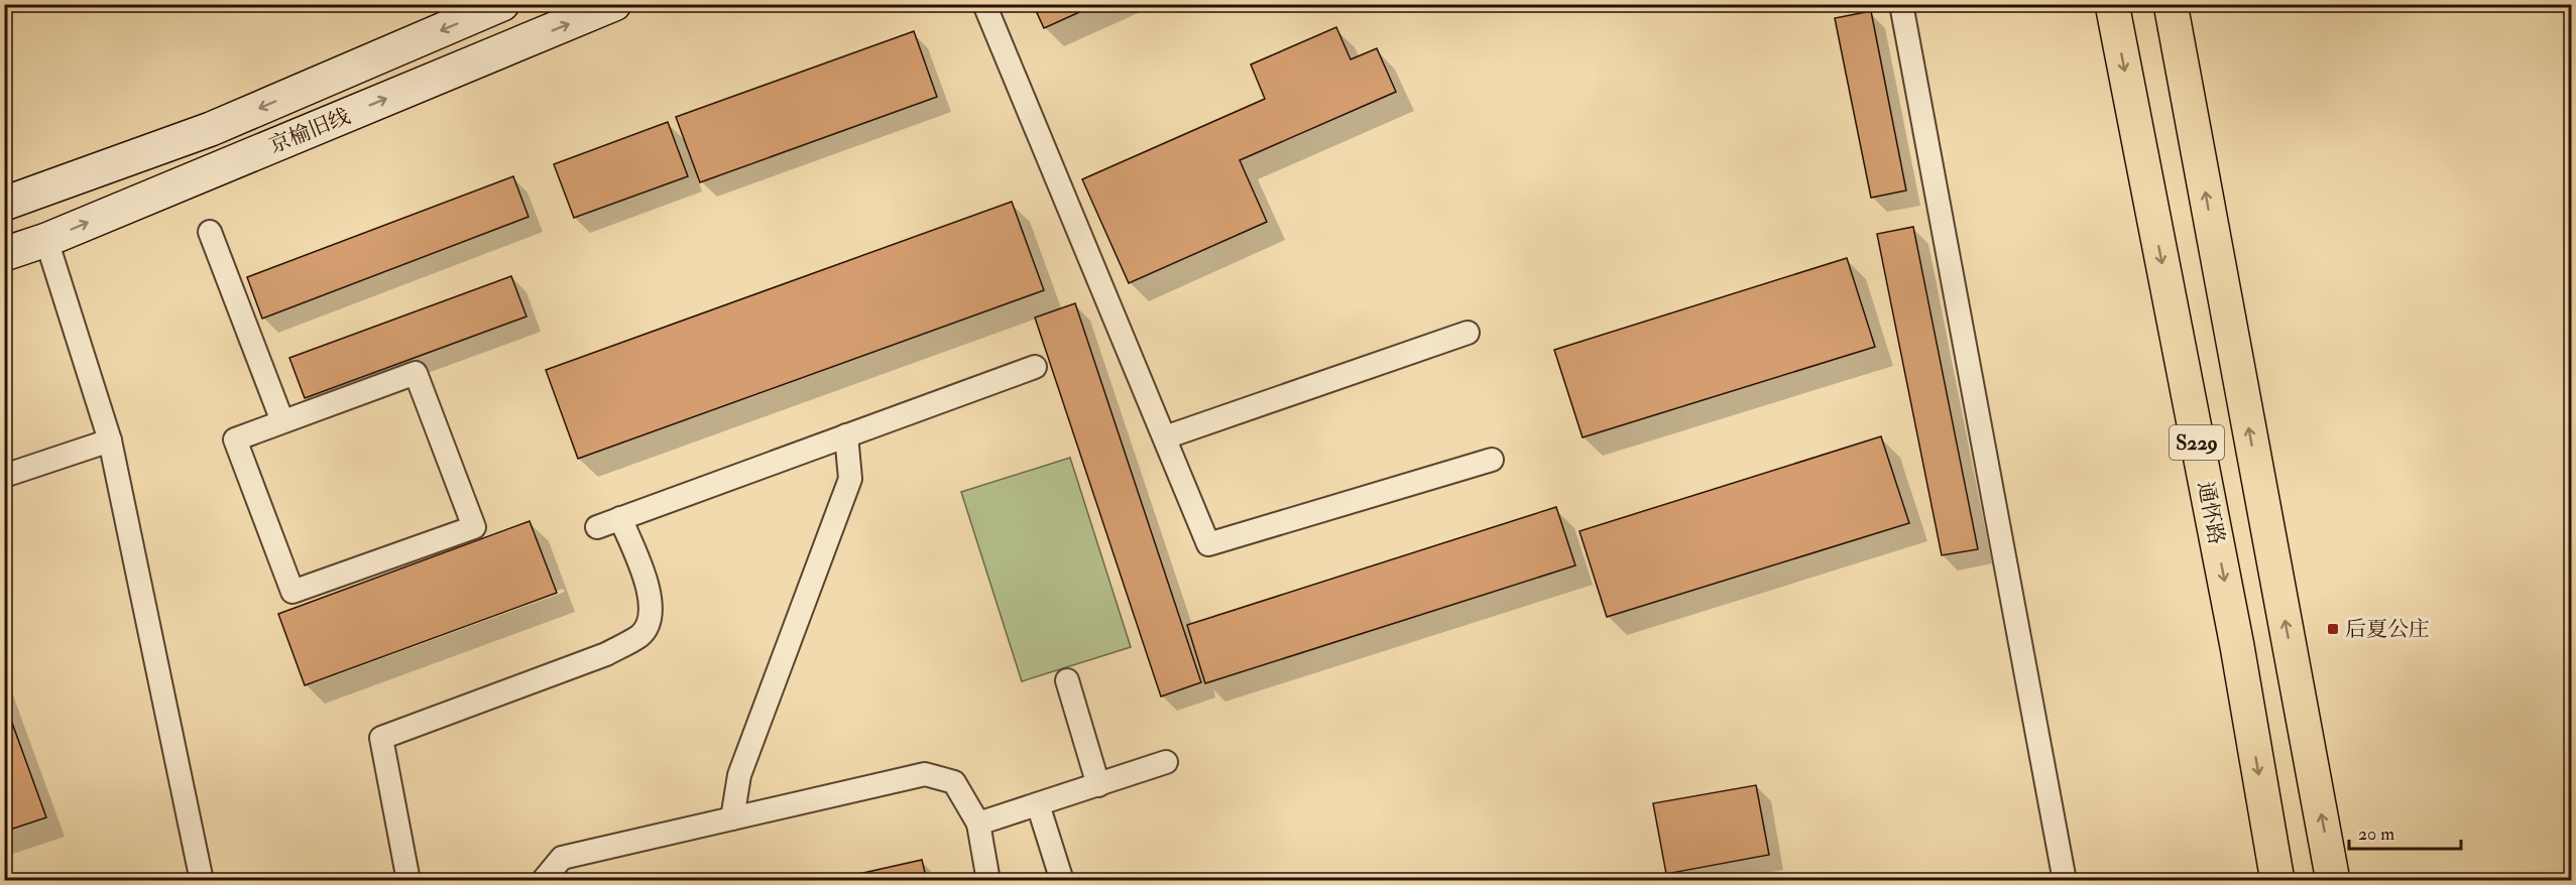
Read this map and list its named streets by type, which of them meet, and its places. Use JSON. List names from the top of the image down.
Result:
{
  "streets": {
    "main road": ["京榆旧线", "S229", "通怀路"]
  },
  "places": {
    "transit": ["后夏公庄"]
  },
  "scale_bar": "20 m"
}
